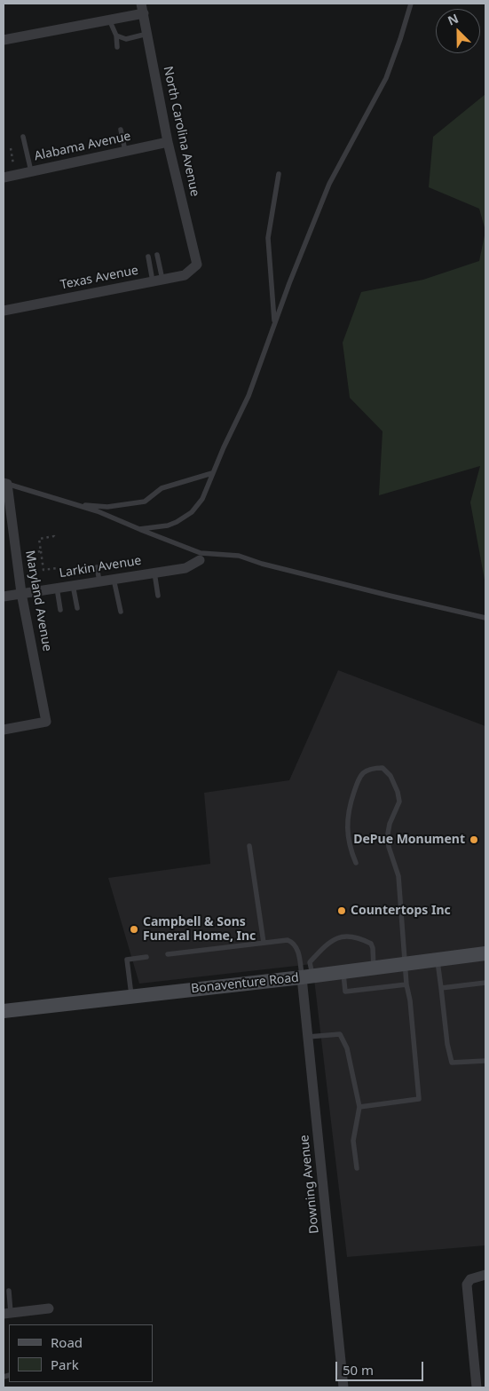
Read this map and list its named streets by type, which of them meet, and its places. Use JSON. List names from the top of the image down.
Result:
{
  "streets": {
    "street": [
      "North Carolina Avenue",
      "Alabama Avenue",
      "Texas Avenue",
      "Larkin Avenue",
      "Maryland Avenue",
      "Bonaventure Road",
      "Downing Avenue"
    ]
  },
  "crossings": [
    ["North Carolina Avenue", "Alabama Avenue"],
    ["North Carolina Avenue", "Texas Avenue"],
    ["Larkin Avenue", "Maryland Avenue"],
    ["Bonaventure Road", "Downing Avenue"]
  ],
  "places": ["DePue Monument", "Countertops Inc", "Campbell & Sons Funeral Home, Inc"],
  "legend": ["Road", "Park"],
  "scale_bar": "50 m",
  "north": "top left"
}
